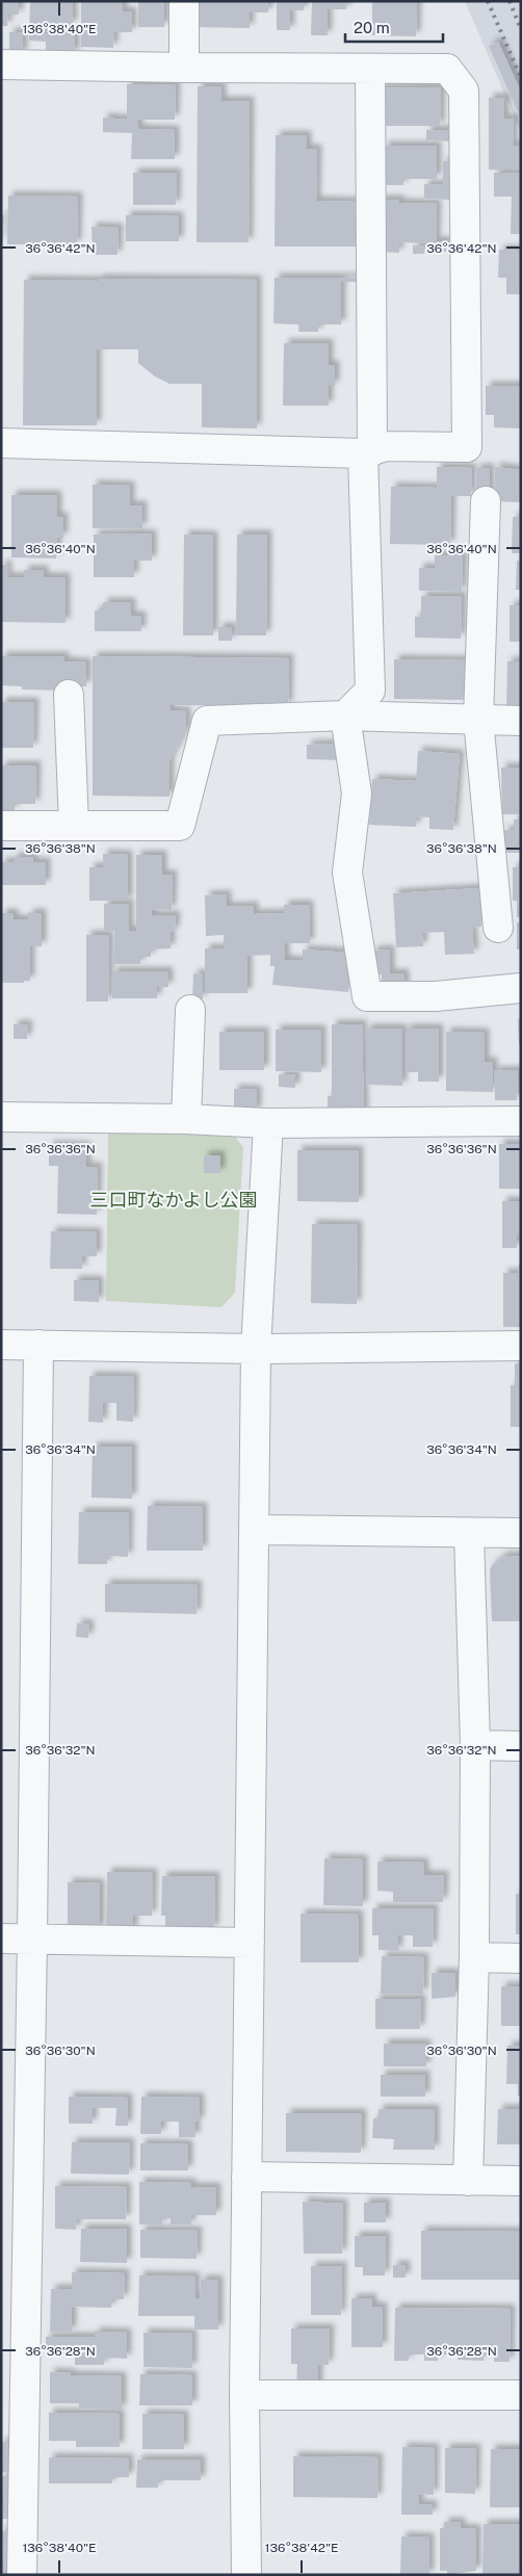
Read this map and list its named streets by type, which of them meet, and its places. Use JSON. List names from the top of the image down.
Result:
{
  "parks": ["三口町なかよし公園"],
  "scale_bar": "20 m",
  "coordinates": [
    "136°38'40\"E",
    "36°36'42\"N",
    "36°36'40\"N",
    "36°36'38\"N",
    "36°36'36\"N",
    "36°36'34\"N",
    "36°36'32\"N",
    "36°36'30\"N",
    "36°36'28\"N",
    "136°38'42\"E"
  ]
}
